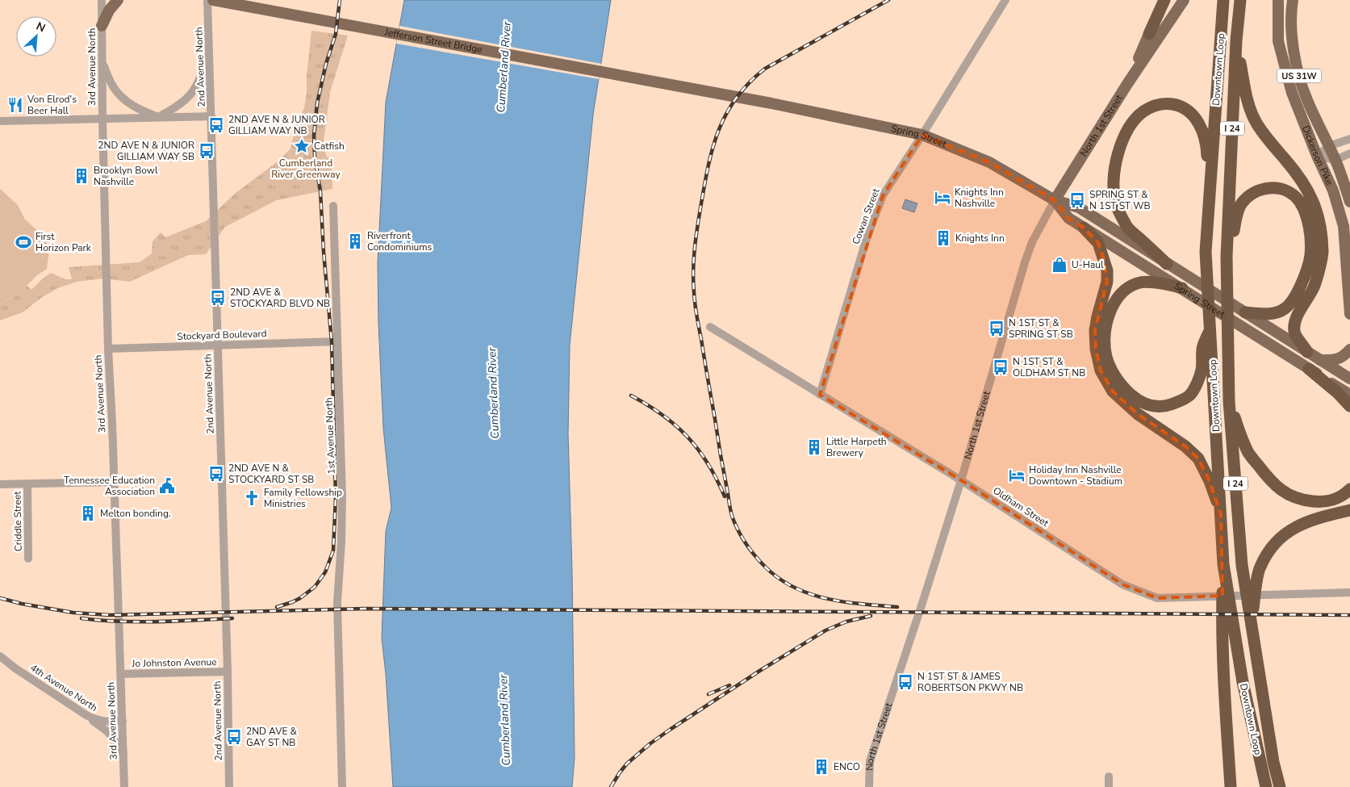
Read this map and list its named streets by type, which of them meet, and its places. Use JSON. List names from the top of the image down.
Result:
{
  "streets": {
    "highway": ["Downtown Loop", "I 24"],
    "main road": [
      "Jefferson Street Bridge",
      "US 31W",
      "North 1st Street",
      "Spring Street",
      "Dickerson Pike"
    ],
    "street": [
      "3rd Avenue North",
      "2nd Avenue North",
      "Cowan Street",
      "Stockyard Boulevard",
      "1st Avenue North",
      "Oldham Street",
      "Criddle Street",
      "Jo Johnston Avenue",
      "4th Avenue North"
    ]
  },
  "crossings": [
    ["Jefferson Street Bridge", "Spring Street"],
    ["3rd Avenue North", "Stockyard Boulevard"],
    ["3rd Avenue North", "Jo Johnston Avenue"],
    ["3rd Avenue North", "4th Avenue North"],
    ["2nd Avenue North", "Stockyard Boulevard"],
    ["2nd Avenue North", "Jo Johnston Avenue"],
    ["North 1st Street", "Spring Street"],
    ["North 1st Street", "Oldham Street"],
    ["Spring Street", "Cowan Street"],
    ["Cowan Street", "Oldham Street"],
    ["Stockyard Boulevard", "1st Avenue North"]
  ],
  "water": ["Cumberland River"],
  "parks": ["Cumberland River Greenway"],
  "places": {
    "restaurant": ["Von Elrod's Beer Hall"],
    "bus stop": [
      "2ND AVE N & JUNIOR GILLIAM WAY NB",
      "2ND AVE N & JUNIOR GILLIAM WAY SB",
      "SPRING ST & N 1ST ST WB",
      "2ND AVE & STOCKYARD BLVD NB",
      "N 1ST ST & SPRING ST SB",
      "N 1ST ST & OLDHAM ST NB",
      "2ND AVE N & STOCKYARD ST SB",
      "N 1ST ST & JAMES ROBERTSON PKWY NB",
      "2ND AVE & GAY ST NB"
    ],
    "place": ["Catfish"],
    "building": [
      "Brooklyn Bowl Nashville",
      "Knights Inn",
      "Riverfront Condominiums",
      "Little Harpeth Brewery",
      "Melton bonding.",
      "ENCO"
    ],
    "hotel": ["Knights Inn Nashville", "Holiday Inn Nashville Downtown - Stadium"],
    "sports": ["First Horizon Park"],
    "shop": ["U-Haul"],
    "public building": ["Tennessee Education Association"],
    "church": ["Family Fellowship Ministries"]
  },
  "north": "top right"
}
